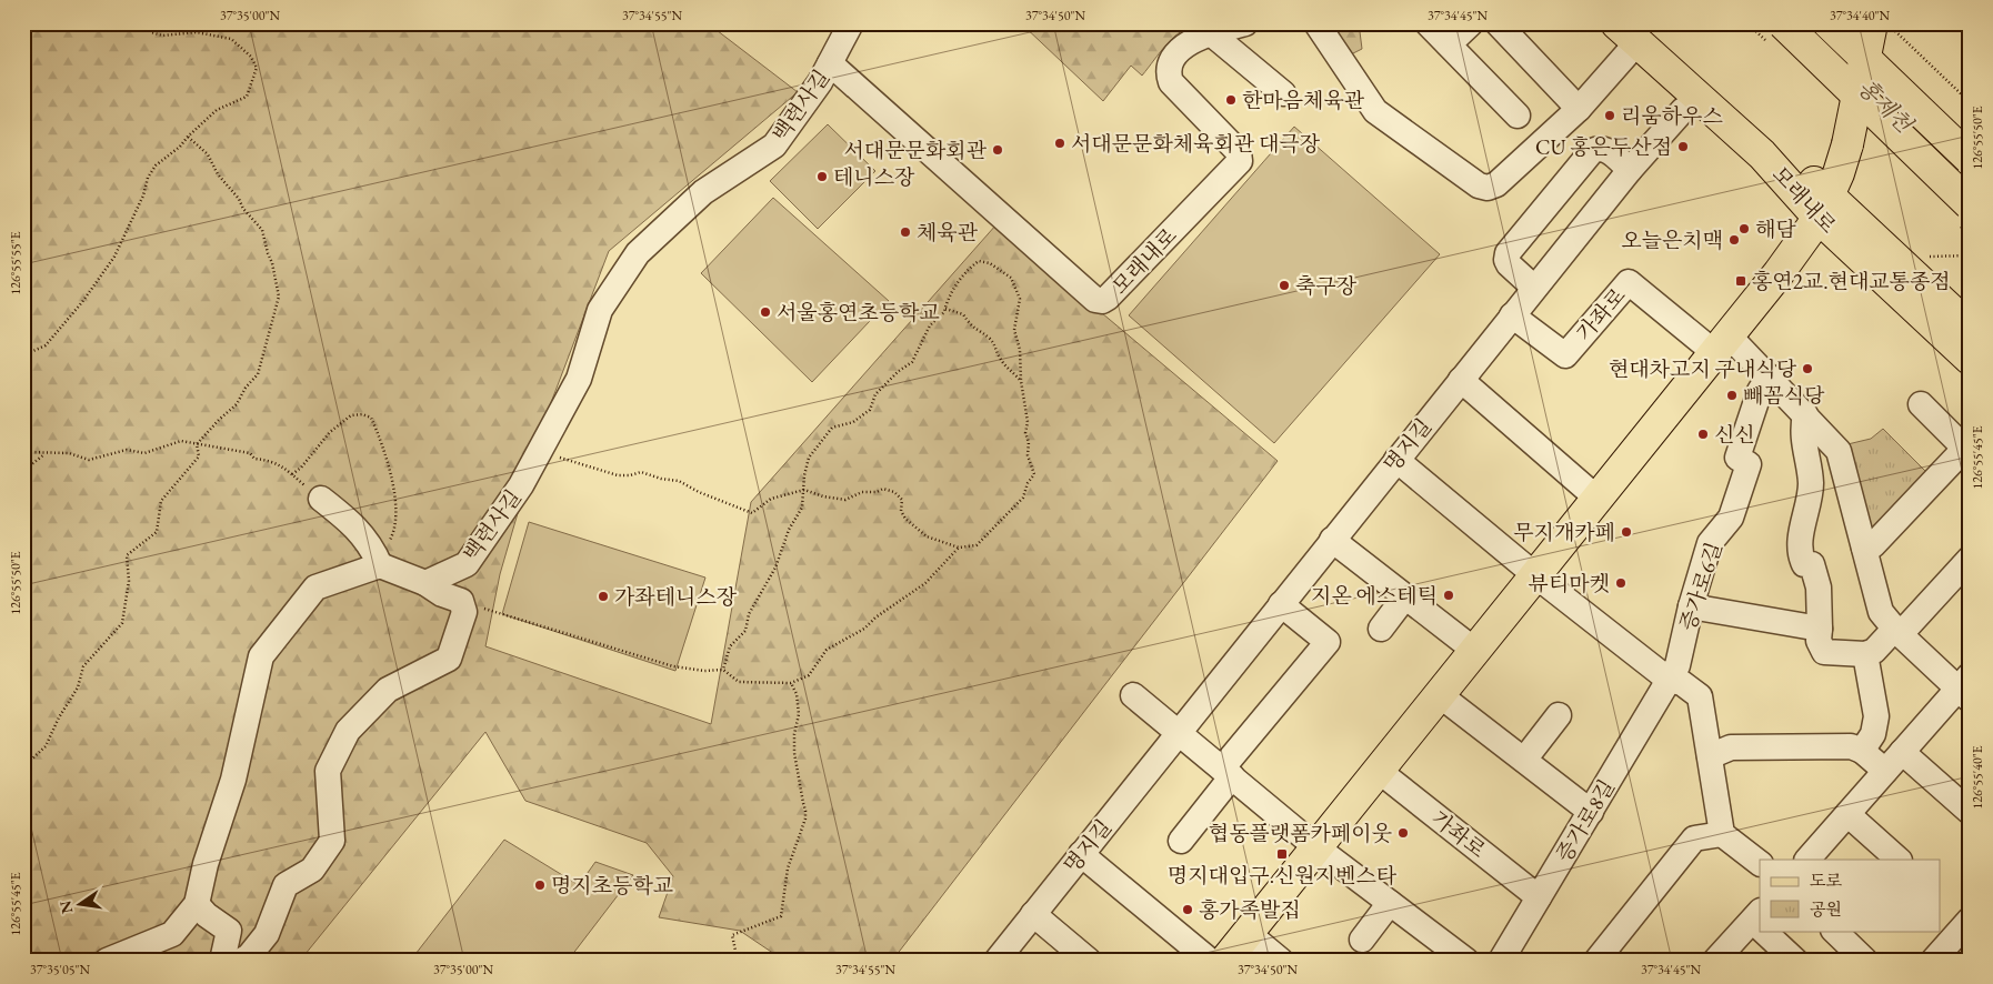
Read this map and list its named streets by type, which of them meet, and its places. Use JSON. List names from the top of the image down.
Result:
{
  "streets": {
    "main road": ["모래내로"],
    "street": [
      "백련사길",
      "가좌로",
      "명지길",
      "증가로6길",
      "증가로8길"
    ]
  },
  "crossings": [
    ["백련사길", "모래내로"],
    ["모래내로", "명지길"],
    ["가좌로", "명지길"],
    ["가좌로", "증가로8길"],
    ["증가로6길", "증가로8길"]
  ],
  "water": ["홍제천"],
  "places": {
    "other": [
      "한마음체육관",
      "리움하우스",
      "서대문문화체육회관 대극장",
      "CU 홍은두산점",
      "서대문문화회관",
      "테니스장",
      "해담",
      "체육관",
      "오늘은치맥",
      "축구장",
      "서울홍연초등학교",
      "현대차고지 구내식당",
      "빼꼼식당",
      "신신",
      "무지개카페",
      "뷰티마켓",
      "지온 에스테틱",
      "가좌테니스장",
      "협동플랫폼카페이웃",
      "명지초등학교",
      "홍가족발집"
    ],
    "transit": ["홍연2교.현대교통종점", "명지대입구.신원지벤스타"]
  },
  "legend": ["도로", "공원"],
  "north": "left",
  "coordinates": [
    "37°35'00\"N",
    "37°34'55\"N",
    "37°34'50\"N",
    "37°34'45\"N",
    "37°34'40\"N",
    "126°55'50\"E",
    "126°55'55\"E",
    "126°55'45\"E",
    "126°55'40\"E",
    "37°35'05\"N"
  ]
}
